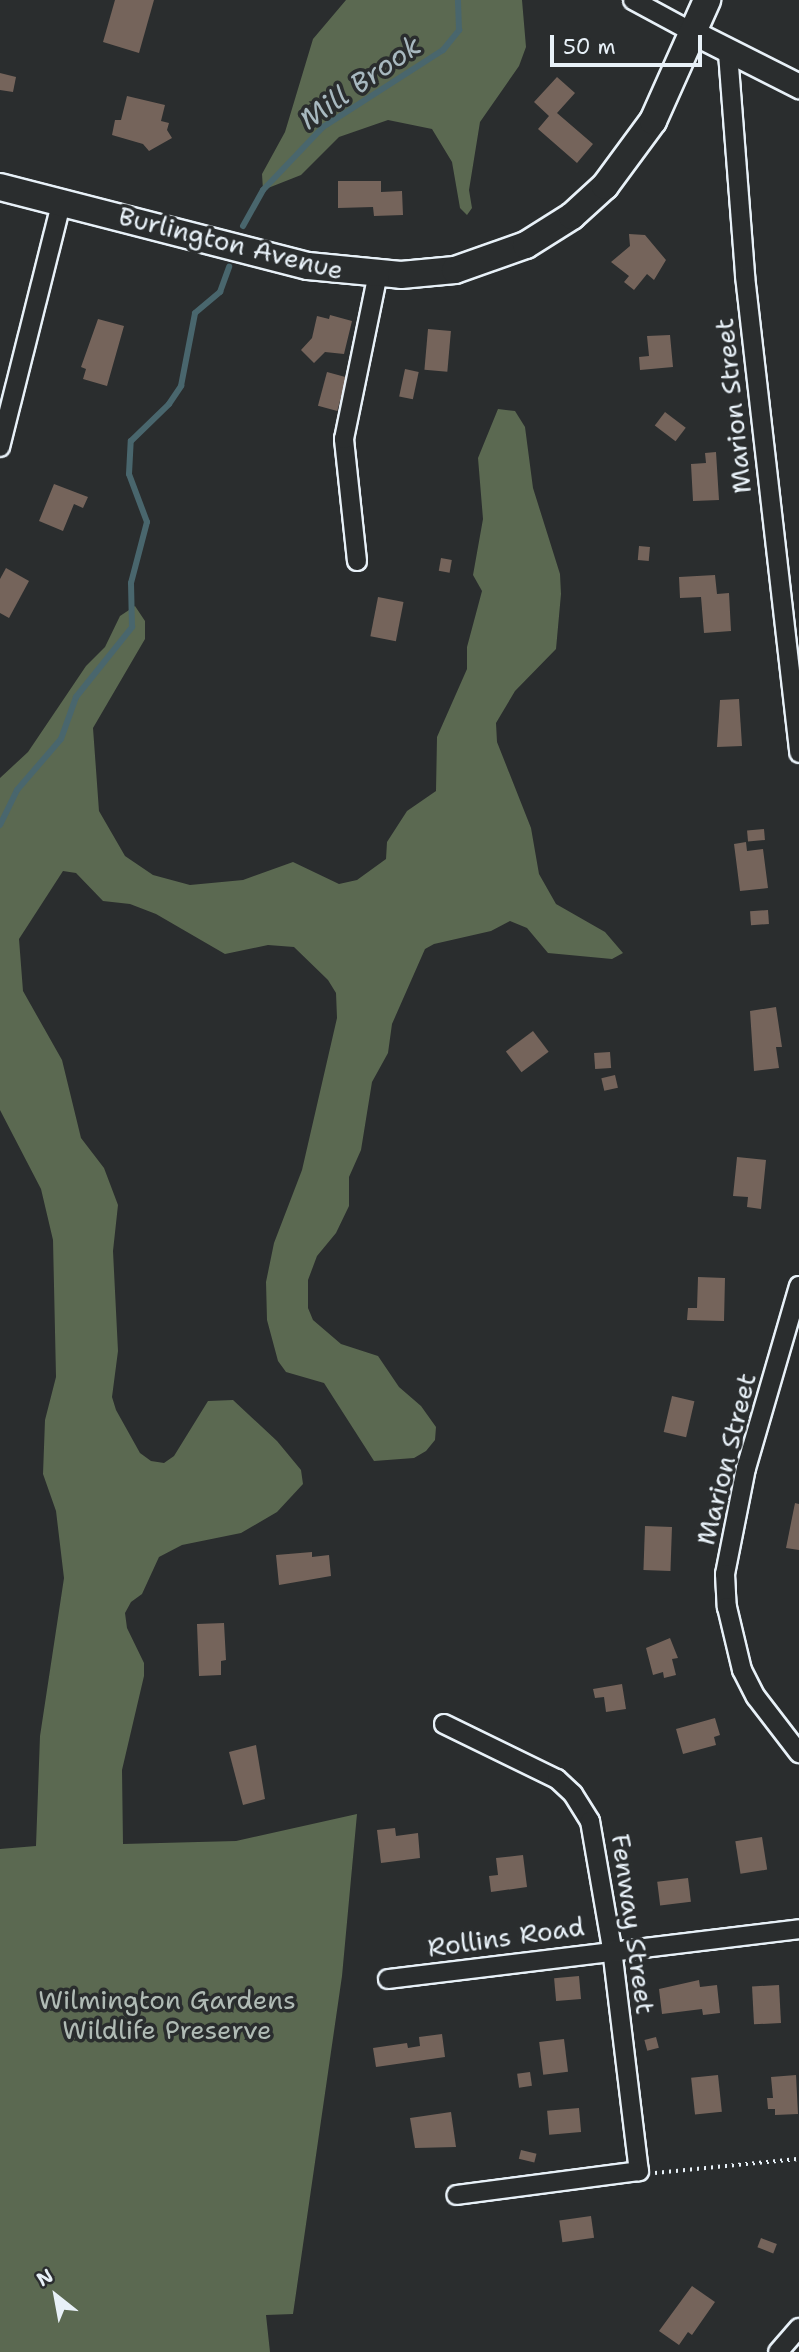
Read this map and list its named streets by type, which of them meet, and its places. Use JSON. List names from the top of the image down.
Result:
{
  "streets": {
    "main road": ["Burlington Avenue"],
    "street": ["Marion Street", "Fenway Street", "Rollins Road"]
  },
  "crossings": [
    ["Fenway Street", "Rollins Road"]
  ],
  "water": ["Mill Brook"],
  "parks": ["Wilmington Gardens Wildlife Preserve"],
  "scale_bar": "50 m",
  "north": "top left"
}
